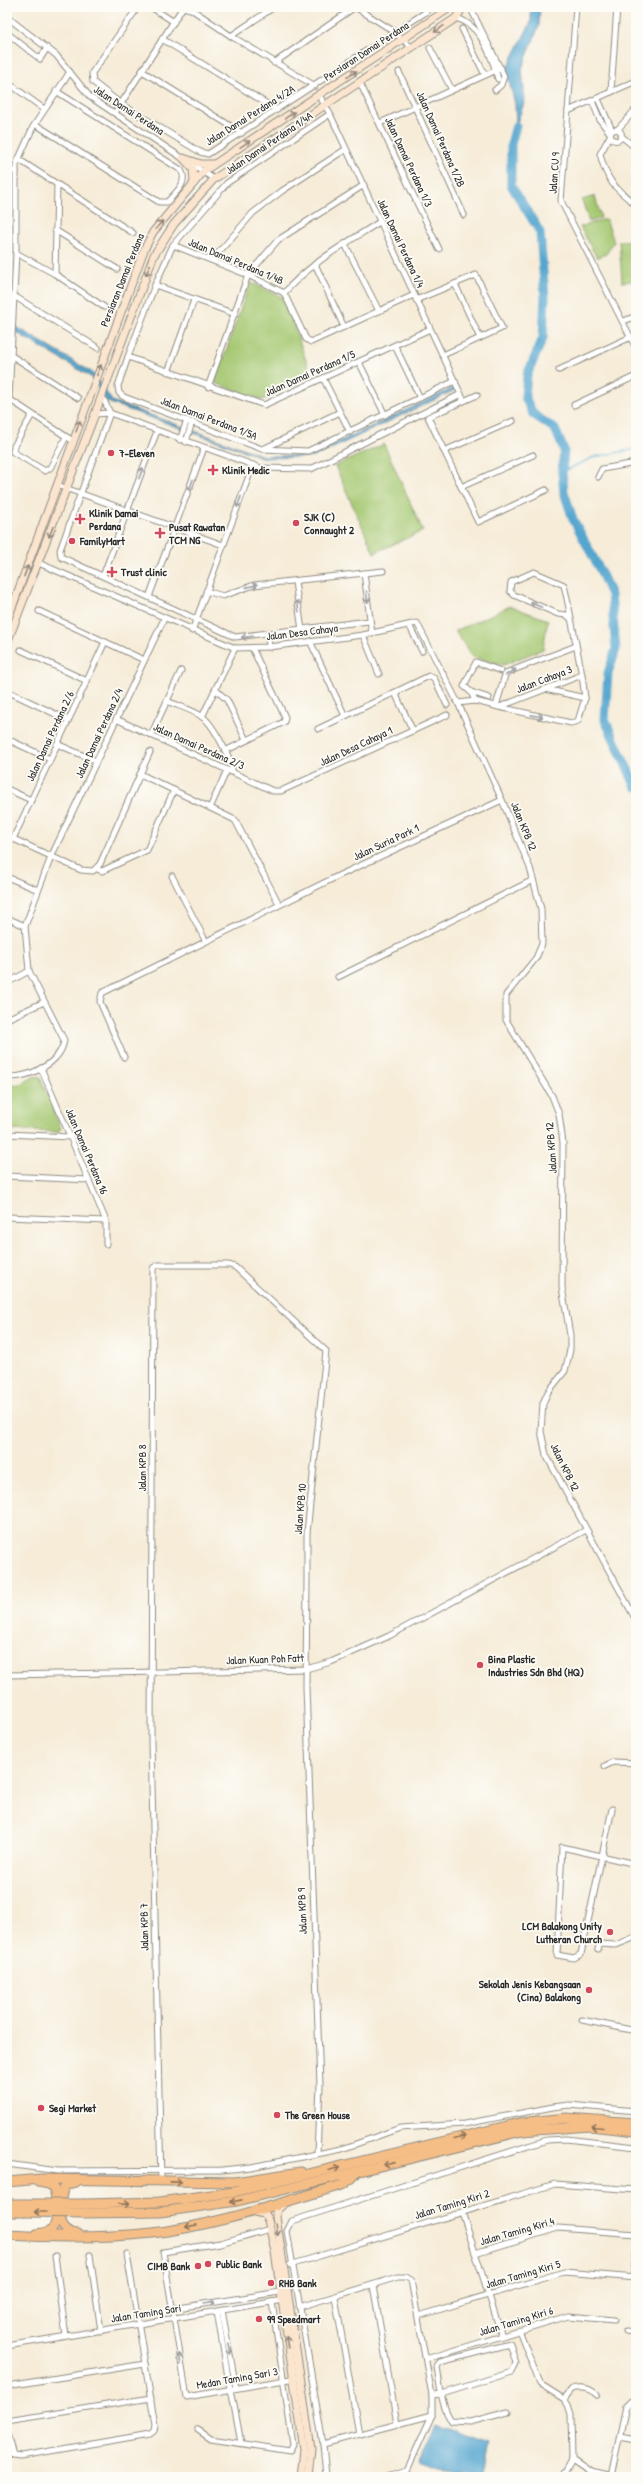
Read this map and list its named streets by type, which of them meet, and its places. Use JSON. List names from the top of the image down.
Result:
{
  "streets": {
    "main road": ["Persiaran Damai Perdana"],
    "street": [
      "Jalan Damai Perdana",
      "Jalan Damai Perdana 4/2A",
      "Jalan Damai Perdana 1/2B",
      "Jalan Damai Perdana 1/4A",
      "Jalan Damai Perdana 1/3",
      "Jalan CU 9",
      "Jalan Damai Perdana 1/4",
      "Jalan Damai Perdana 1/4B",
      "Jalan Damai Perdana 1/5",
      "Jalan Damai Perdana 1/5A",
      "Jalan Desa Cahaya",
      "Jalan Cahaya 3",
      "Jalan Damai Perdana 2/4",
      "Jalan Damai Perdana 2/6",
      "Jalan Damai Perdana 2/3",
      "Jalan Desa Cahaya 1",
      "Jalan KPB 12",
      "Jalan Suria Park 1",
      "Jalan Damai Perdana 16",
      "Jalan KPB 8",
      "Jalan KPB 10",
      "Jalan Kuan Poh Fatt",
      "Jalan KPB 9",
      "Jalan KPB 7",
      "Jalan Taming Kiri 2",
      "Jalan Taming Kiri 4",
      "Jalan Taming Kiri 5",
      "Jalan Taming Sari",
      "Jalan Taming Kiri 6",
      "Medan Taming Sari 3"
    ]
  },
  "crossings": [
    ["Persiaran Damai Perdana", "Jalan Damai Perdana"],
    ["Persiaran Damai Perdana", "Jalan Damai Perdana 1/3"],
    ["Persiaran Damai Perdana", "Jalan Damai Perdana 1/4"],
    ["Persiaran Damai Perdana", "Jalan Desa Cahaya"],
    ["Jalan Damai Perdana 1/4A", "Jalan Damai Perdana 1/4"],
    ["Jalan Damai Perdana 1/4A", "Jalan Damai Perdana 1/4B"],
    ["Jalan Damai Perdana 1/4A", "Jalan Damai Perdana 1/5"],
    ["Jalan Damai Perdana 1/4A", "Jalan Damai Perdana 1/5A"],
    ["Jalan Damai Perdana 1/4", "Jalan Damai Perdana 1/5"],
    ["Jalan Desa Cahaya", "Jalan Damai Perdana 2/4"],
    ["Jalan Desa Cahaya", "Jalan KPB 12"],
    ["Jalan Damai Perdana 2/4", "Jalan Damai Perdana 2/3"],
    ["Jalan Damai Perdana 2/3", "Jalan Desa Cahaya 1"],
    ["Jalan KPB 12", "Jalan Suria Park 1"],
    ["Jalan KPB 12", "Jalan Kuan Poh Fatt"],
    ["Jalan KPB 8", "Jalan KPB 10"],
    ["Jalan KPB 8", "Jalan Kuan Poh Fatt"],
    ["Jalan KPB 8", "Jalan KPB 7"],
    ["Jalan KPB 10", "Jalan Kuan Poh Fatt"],
    ["Jalan KPB 10", "Jalan KPB 9"],
    ["Jalan Kuan Poh Fatt", "Jalan KPB 9"],
    ["Jalan Kuan Poh Fatt", "Jalan KPB 7"],
    ["Jalan Taming Sari", "Medan Taming Sari 3"]
  ],
  "places": {
    "other": [
      "7-Eleven",
      "SJK (C) Connaught 2",
      "FamilyMart",
      "Bina Plastic Industries Sdn Bhd (HQ)",
      "LCM Balakong Unity Lutheran Church",
      "Sekolah Jenis Kebangsaan (Cina) Balakong",
      "Segi Market",
      "The Green House",
      "Public Bank",
      "CIMB Bank",
      "RHB Bank",
      "99 Speedmart"
    ],
    "health": [
      "Klinik Medic",
      "Klinik Damai Perdana",
      "Pusat Rawatan TCM NG",
      "Trust clinic"
    ]
  }
}
